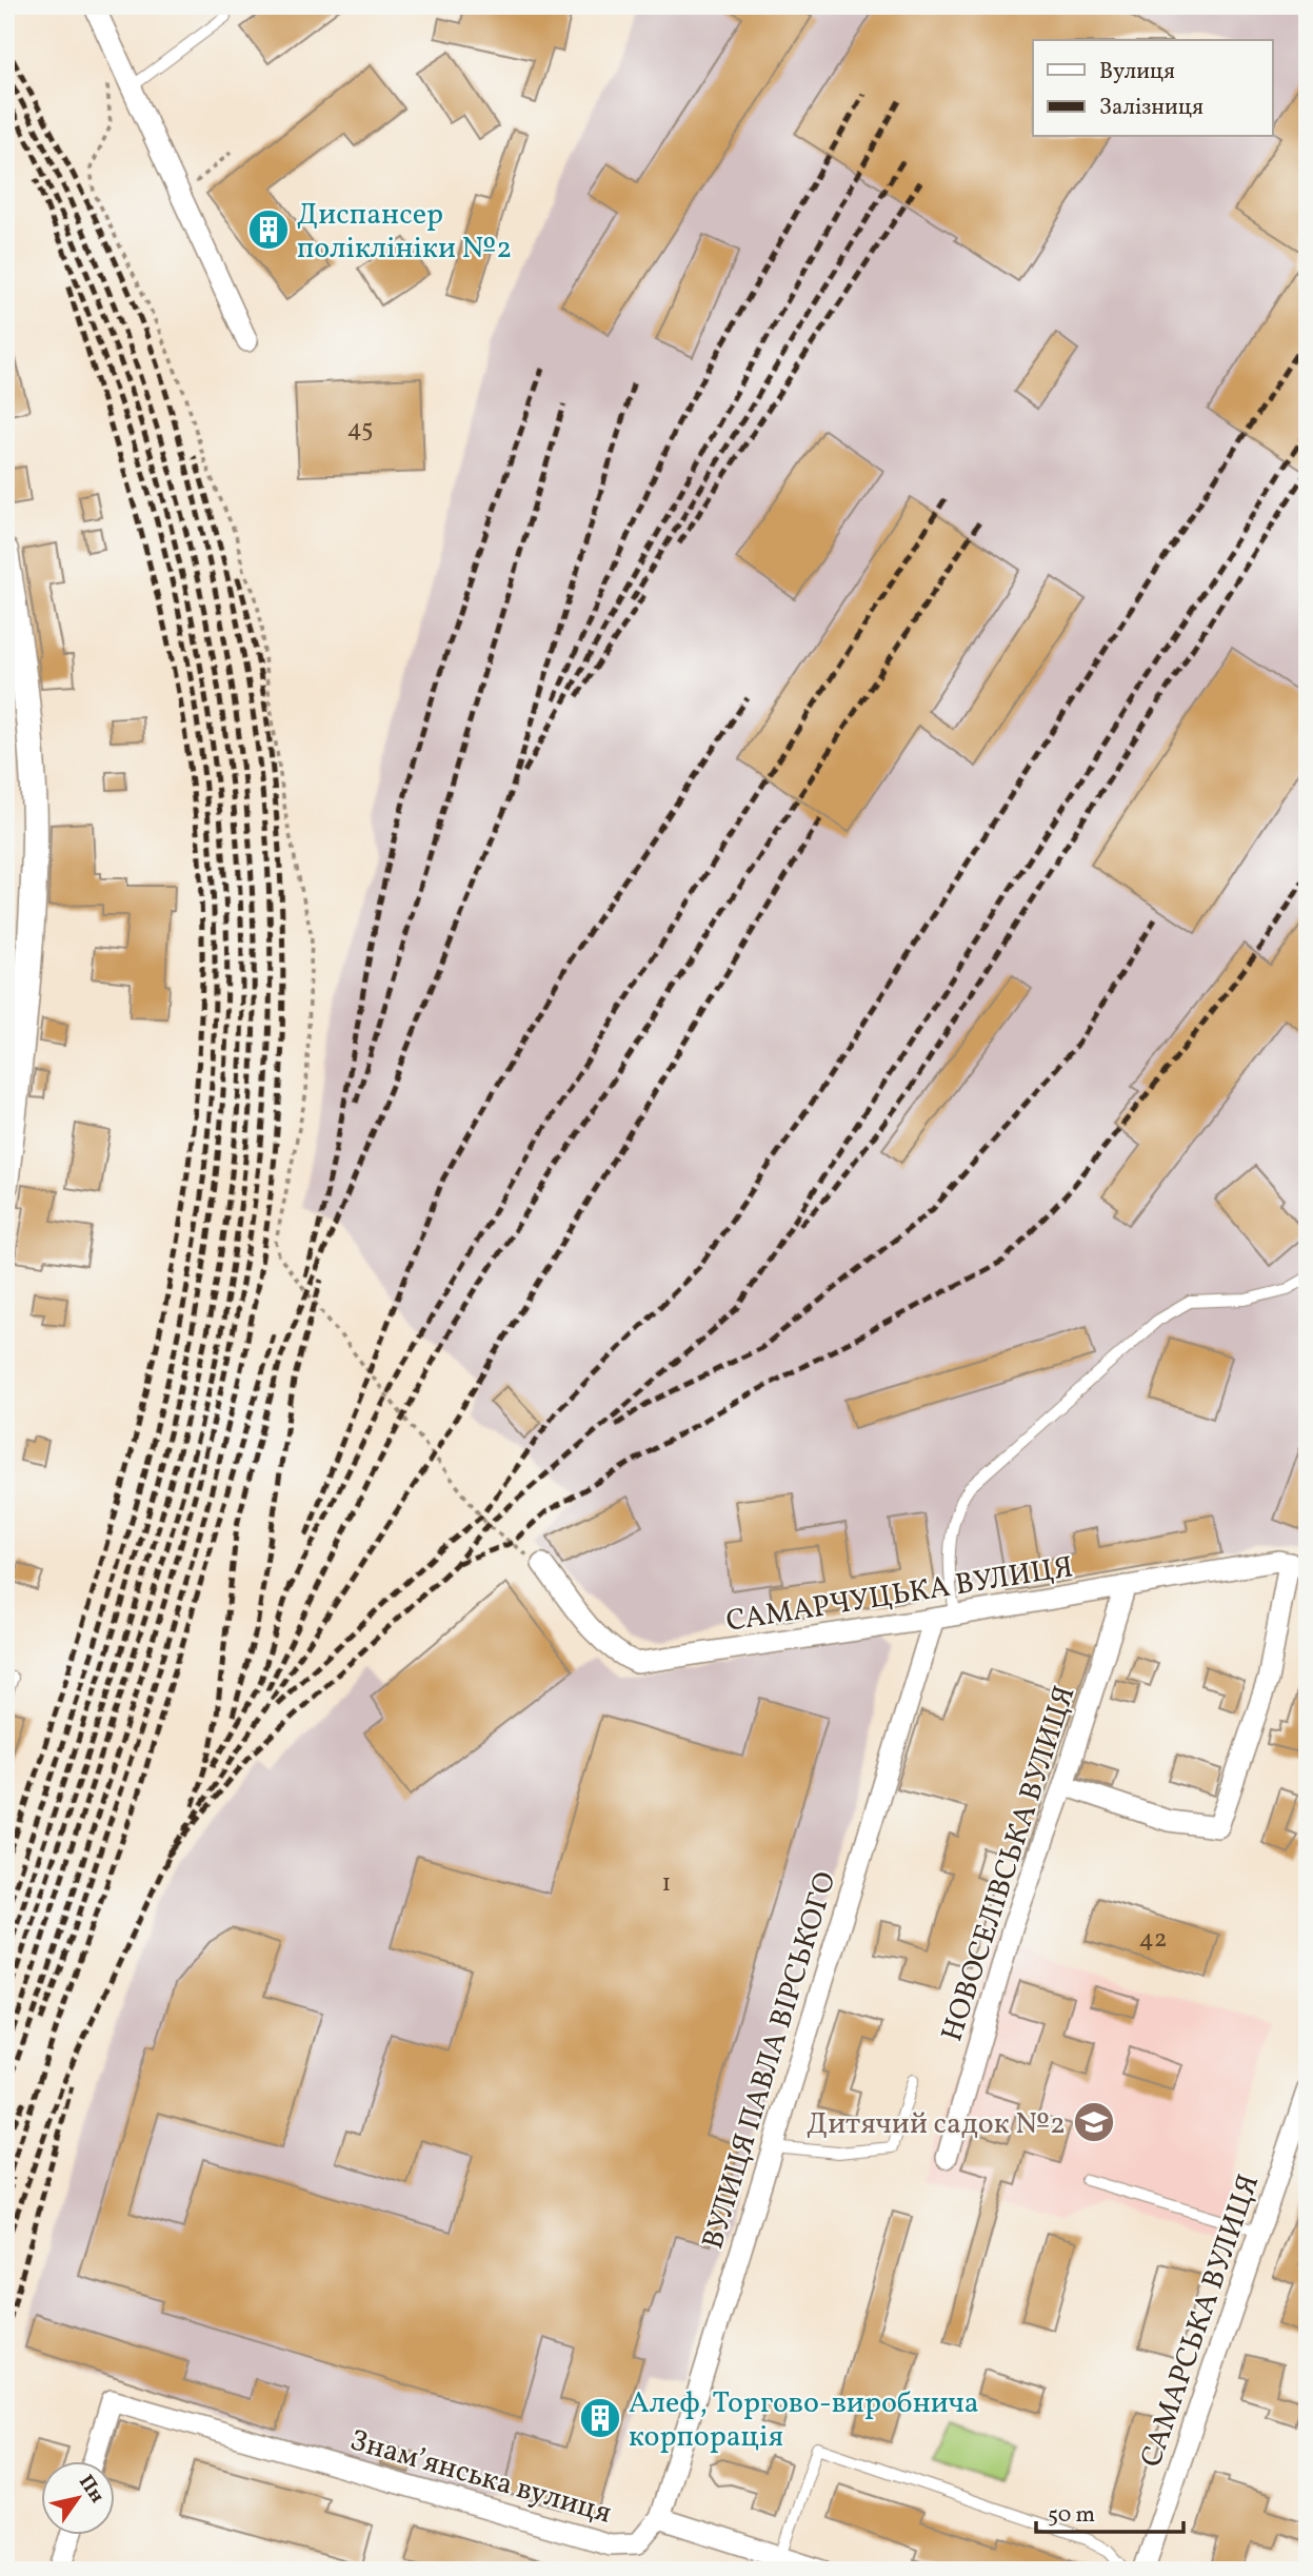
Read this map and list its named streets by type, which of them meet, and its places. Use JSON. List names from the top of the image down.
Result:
{
  "streets": {
    "street": [
      "САМАРЧУЦЬКА ВУЛИЦЯ",
      "НОВОСЕЛІВСЬКА ВУЛИЦЯ",
      "ВУЛИЦЯ ПАВЛА ВІРСЬКОГО",
      "САМАРСЬКА ВУЛИЦЯ",
      "Знамʼянська вулиця"
    ]
  },
  "crossings": [
    ["САМАРЧУЦЬКА ВУЛИЦЯ", "НОВОСЕЛІВСЬКА ВУЛИЦЯ"],
    ["САМАРЧУЦЬКА ВУЛИЦЯ", "ВУЛИЦЯ ПАВЛА ВІРСЬКОГО"],
    ["ВУЛИЦЯ ПАВЛА ВІРСЬКОГО", "Знамʼянська вулиця"]
  ],
  "places": {
    "building": ["Диспансер поліклініки №2", "Алеф, Торгово-виробнича корпорація"],
    "school or university": ["Дитячий садок №2"]
  },
  "house_numbers": ["45", "1", "42"],
  "legend": ["Вулиця", "Залізниця"],
  "scale_bar": "50 m",
  "north": "top right"
}
